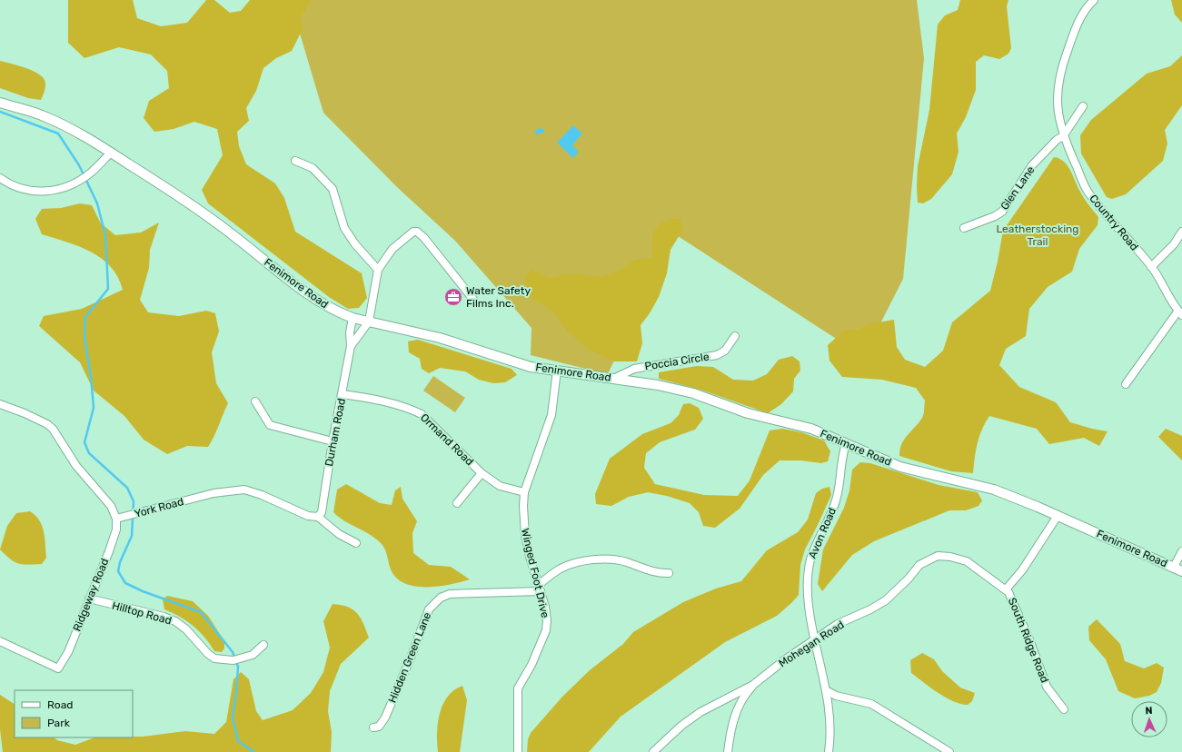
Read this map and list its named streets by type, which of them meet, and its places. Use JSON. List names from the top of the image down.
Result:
{
  "streets": {
    "street": [
      "Glen Lane",
      "Country Road",
      "Fenimore Road",
      "Poccia Circle",
      "Durham Road",
      "Ormand Road",
      "York Road",
      "Avon Road",
      "Winged Foot Drive",
      "Ridgeway Road",
      "Hilltop Road",
      "South Ridge Road",
      "Mohegan Road",
      "Hidden Green Lane"
    ]
  },
  "crossings": [
    ["Glen Lane", "Country Road"],
    ["Fenimore Road", "Poccia Circle"],
    ["Fenimore Road", "Durham Road"],
    ["Fenimore Road", "Avon Road"],
    ["Fenimore Road", "Winged Foot Drive"],
    ["Durham Road", "Ormand Road"],
    ["Durham Road", "York Road"],
    ["Ormand Road", "Winged Foot Drive"],
    ["York Road", "Ridgeway Road"],
    ["Avon Road", "Mohegan Road"],
    ["Winged Foot Drive", "Hidden Green Lane"],
    ["Ridgeway Road", "Hilltop Road"],
    ["South Ridge Road", "Mohegan Road"]
  ],
  "parks": ["Leatherstocking Trail"],
  "places": {
    "office": ["Water Safety Films Inc."]
  },
  "legend": ["Road", "Park"],
  "north": "top"
}
